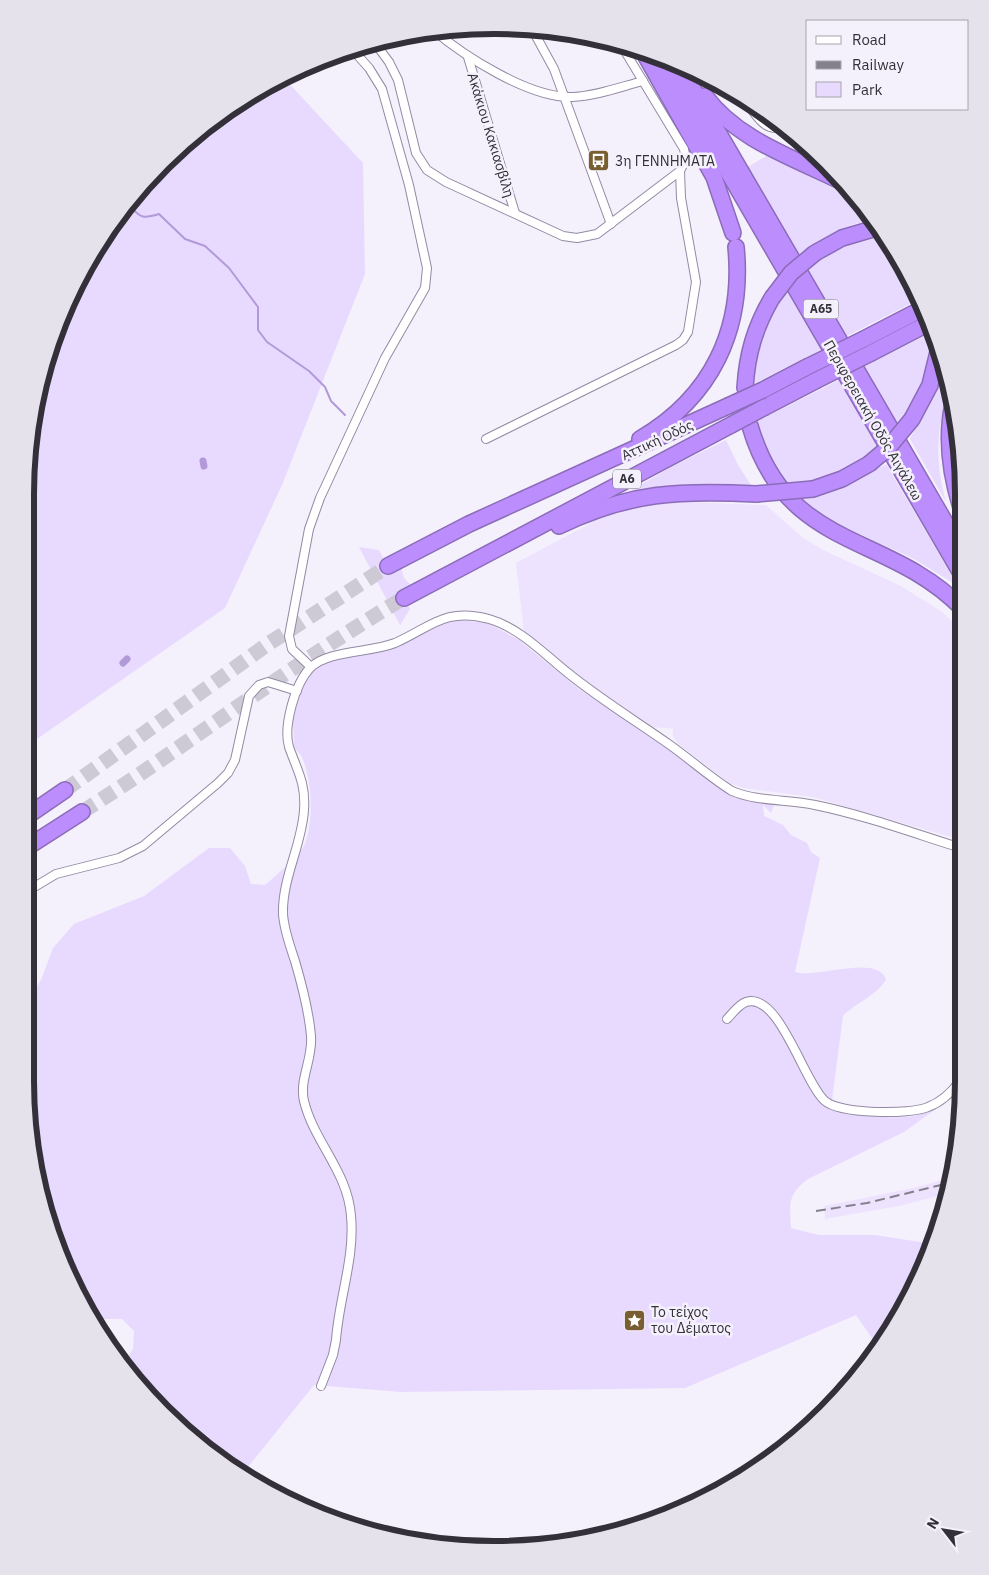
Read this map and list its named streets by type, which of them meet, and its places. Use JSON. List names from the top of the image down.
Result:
{
  "streets": {
    "highway": [
      "Α65",
      "Περιφερειακή Οδός Αιγάλεω",
      "Αττική Οδός",
      "Α6"
    ],
    "street": ["Ακάκιου Κακιασβίλη"]
  },
  "places": {
    "bus stop": ["3η ΓΕΝΝΗΜΑΤΑ"],
    "place": ["Το τείχος του Δέματος"]
  },
  "legend": ["Road", "Railway", "Park"],
  "north": "top left"
}
